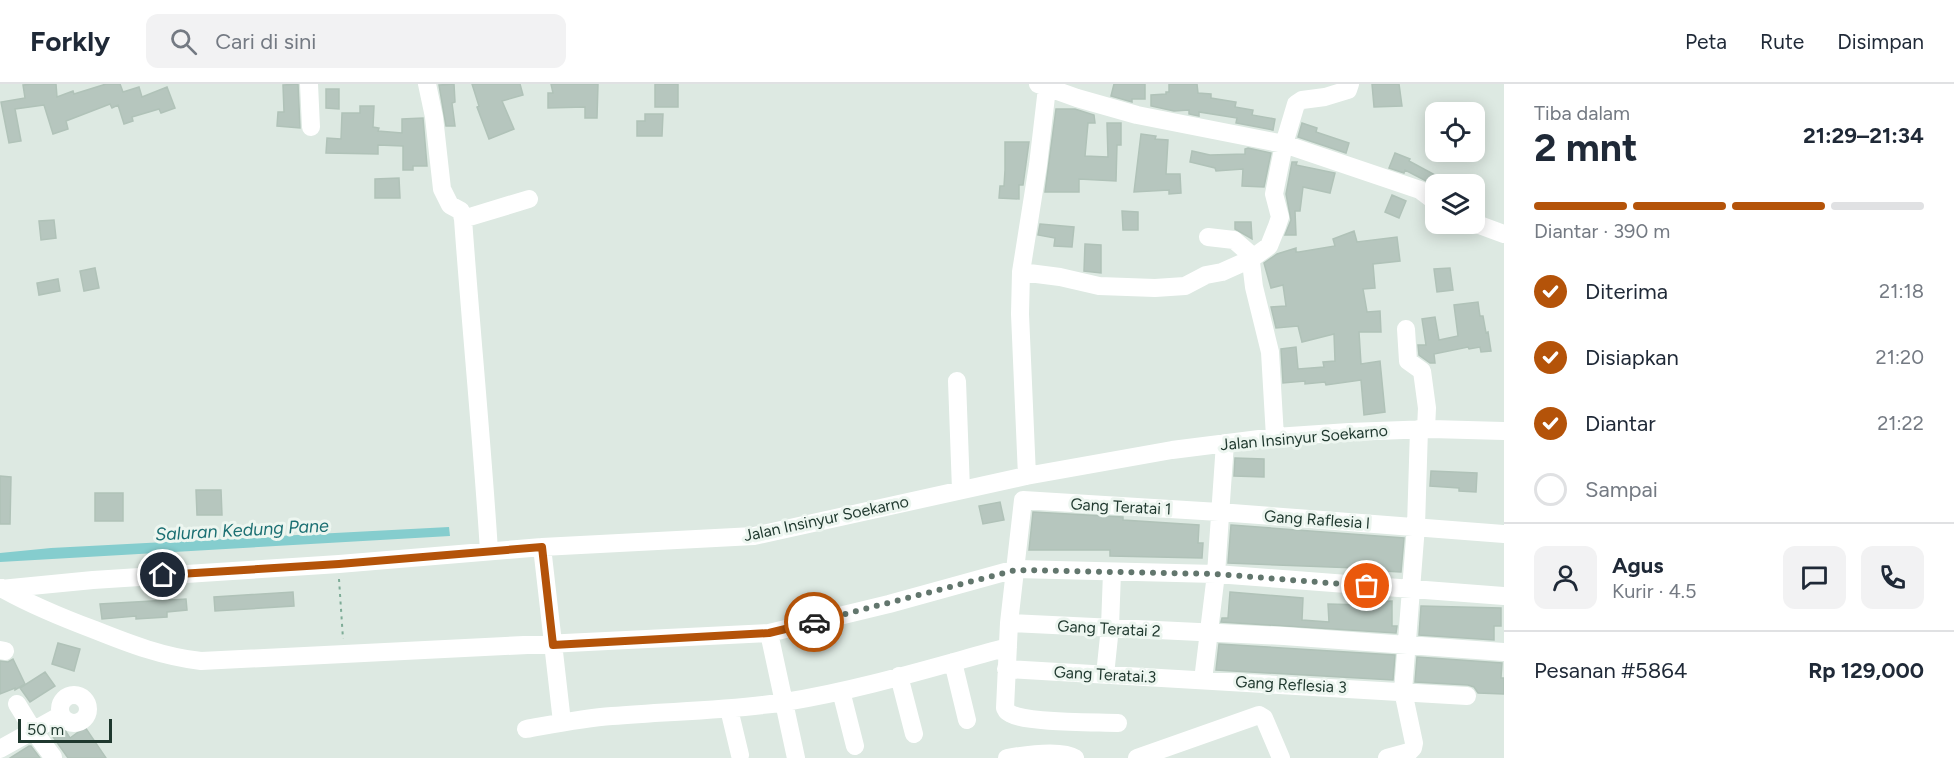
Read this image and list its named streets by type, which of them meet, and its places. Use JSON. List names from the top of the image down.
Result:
{
  "streets": {
    "street": [
      "Jalan Insinyur Soekarno",
      "Gang Teratai 1",
      "Gang Raflesia l",
      "Gang Teratai 2",
      "Gang Teratai.3",
      "Gang Reflesia 3"
    ]
  },
  "crossings": [
    ["Gang Teratai 1", "Gang Raflesia l"],
    ["Gang Teratai.3", "Gang Reflesia 3"]
  ],
  "water": ["Saluran Kedung Pane"],
  "scale_bar": "50 m",
  "page": {
    "header": "Forkly",
    "search": "Cari di sini",
    "nav": ["Peta", "Rute", "Disimpan"],
    "heading": ["2 mnt", "Tiba dalam", "21:29–21:34"],
    "panel": [
      "Agus",
      "Kurir · 4.5",
      "Pesanan #5864",
      "Rp 129,000"
    ],
    "bar": "Diantar · 390 m",
    "list": [
      ["Diterima", "21:18"],
      ["Disiapkan", "21:20"],
      ["Diantar", "21:22"],
      "Sampai"
    ],
    "scale": "50 m"
  }
}
